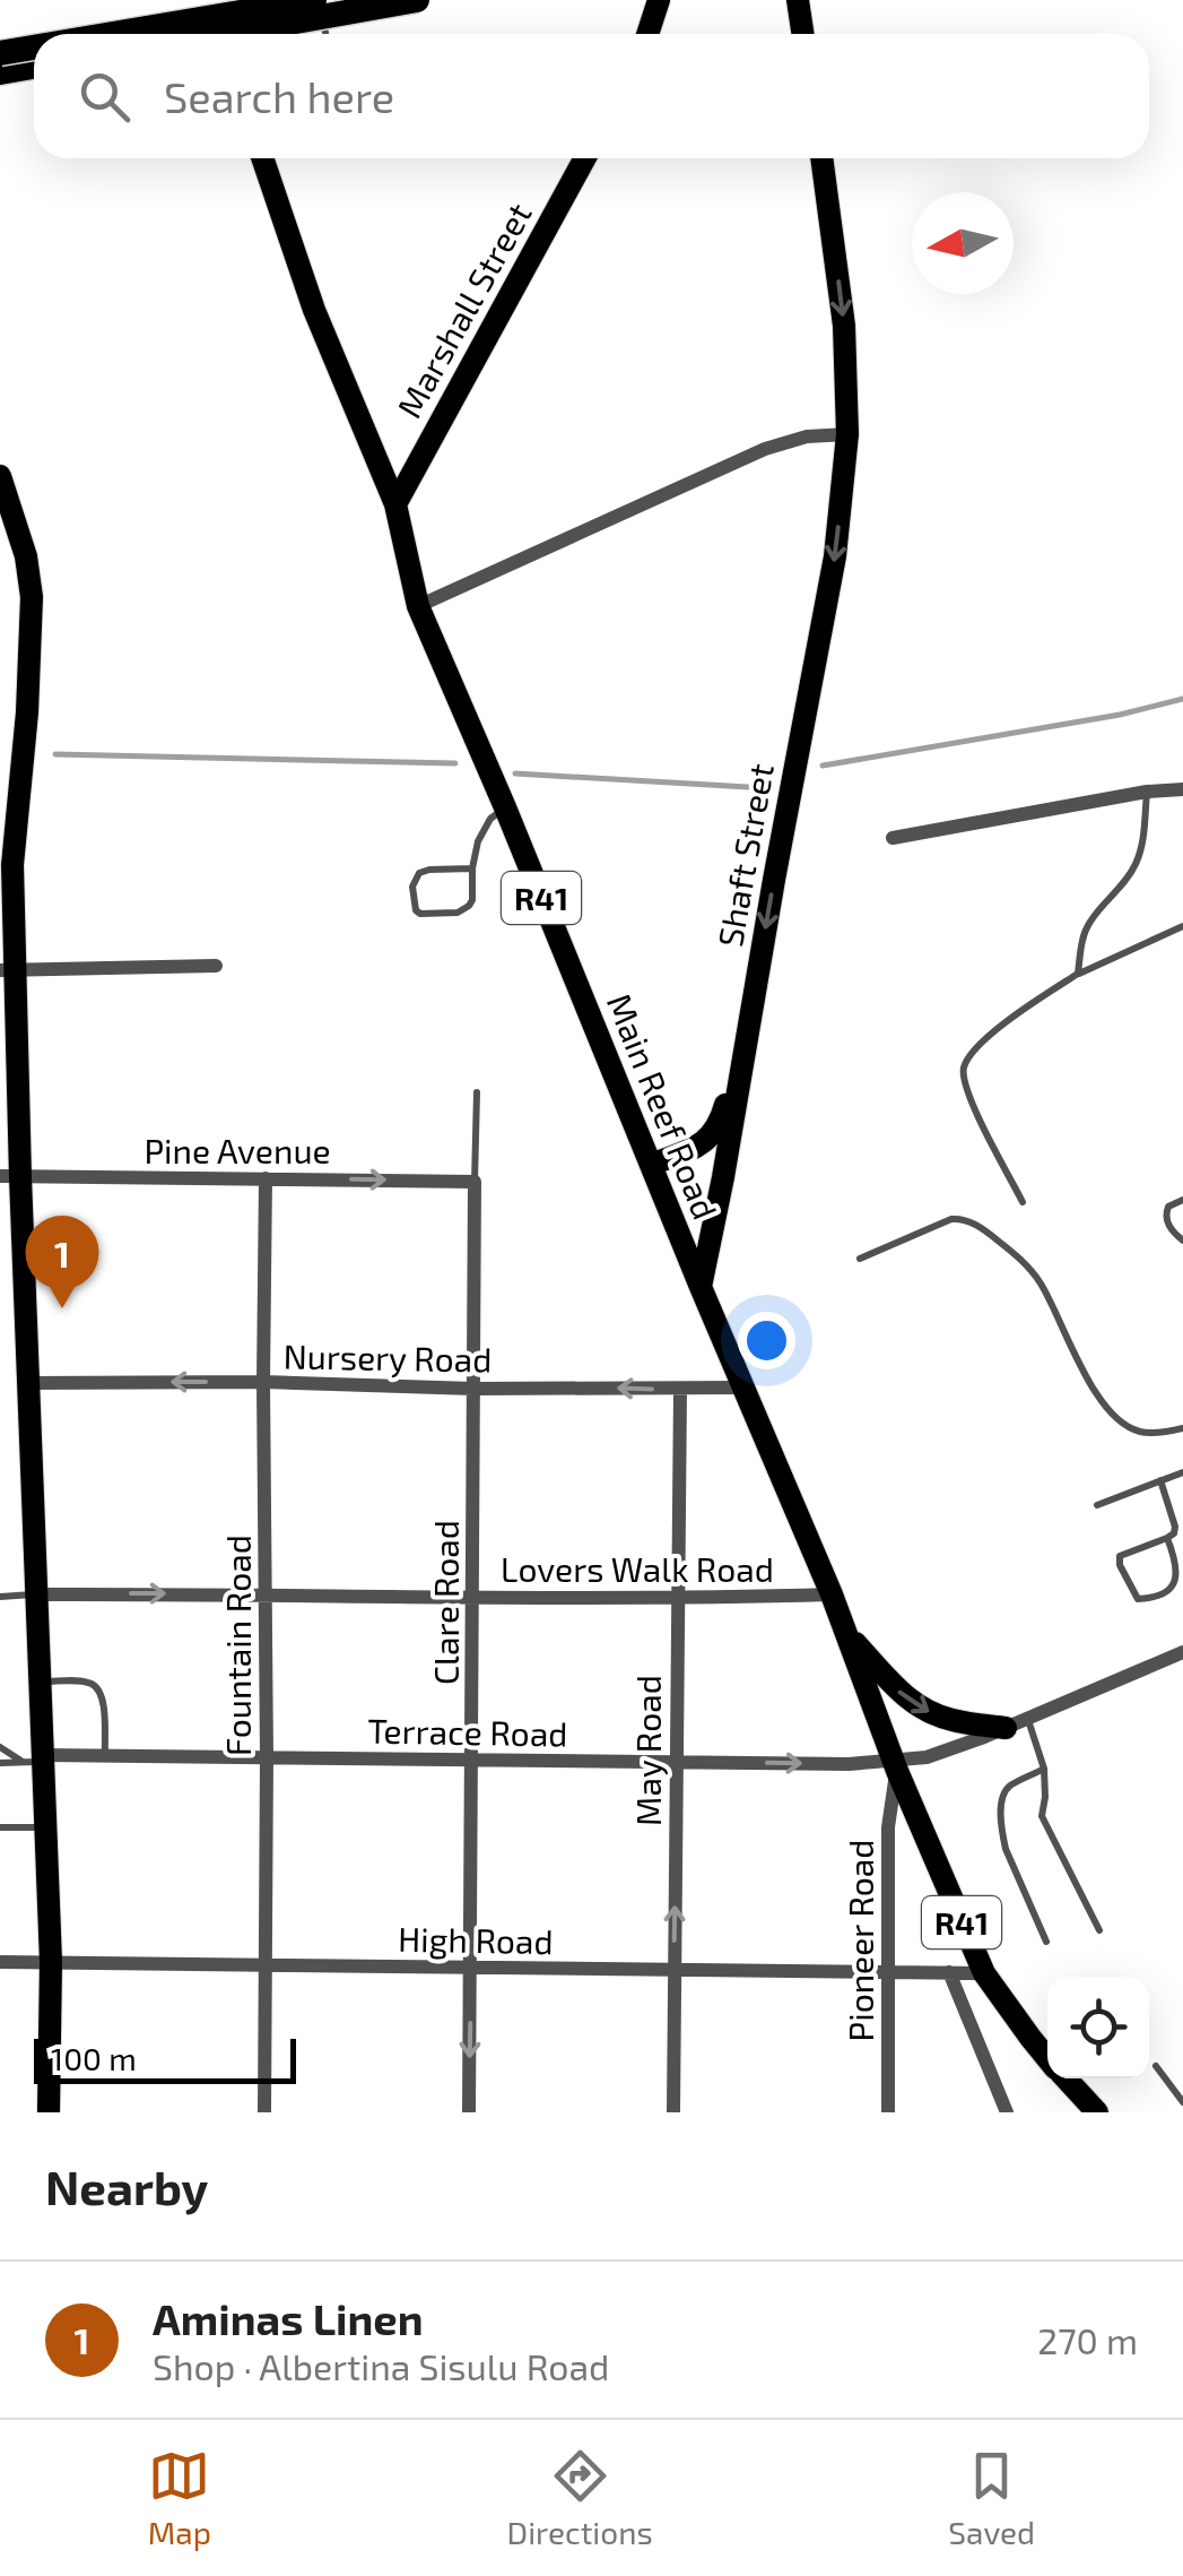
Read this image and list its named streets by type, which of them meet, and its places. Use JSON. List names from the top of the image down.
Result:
{
  "streets": {
    "main road": [
      "Marshall Street",
      "Shaft Street",
      "R41",
      "Main Reef Road"
    ],
    "street": [
      "Pine Avenue",
      "Nursery Road",
      "Lovers Walk Road",
      "Clare Road",
      "Fountain Road",
      "Terrace Road",
      "May Road",
      "High Road",
      "Pioneer Road"
    ]
  },
  "crossings": [
    ["Marshall Street", "Main Reef Road"],
    ["Shaft Street", "Main Reef Road"],
    ["Main Reef Road", "Nursery Road"],
    ["Main Reef Road", "Lovers Walk Road"],
    ["Main Reef Road", "Terrace Road"],
    ["Main Reef Road", "High Road"],
    ["Main Reef Road", "Pioneer Road"],
    ["Pine Avenue", "Clare Road"],
    ["Pine Avenue", "Fountain Road"],
    ["Nursery Road", "Clare Road"],
    ["Nursery Road", "Fountain Road"],
    ["Nursery Road", "May Road"],
    ["Lovers Walk Road", "Clare Road"],
    ["Lovers Walk Road", "Fountain Road"],
    ["Lovers Walk Road", "May Road"],
    ["Clare Road", "Terrace Road"],
    ["Clare Road", "High Road"],
    ["Fountain Road", "Terrace Road"],
    ["Fountain Road", "High Road"],
    ["Terrace Road", "May Road"],
    ["Terrace Road", "Pioneer Road"],
    ["May Road", "High Road"],
    ["High Road", "Pioneer Road"]
  ],
  "one_way": ["Shaft Street", "Pine Avenue", "Nursery Road"],
  "scale_bar": "100 m",
  "north": "left",
  "page": {
    "search": "Search here",
    "pins": "1",
    "scale": "100 m",
    "heading": "Nearby",
    "list": [
      {
        "mark": "1",
        "name": "Aminas Linen",
        "note": "Shop · Albertina Sisulu Road",
        "value": "270 m"
      }
    ],
    "nav": ["Map", "Directions", "Saved"]
  }
}
